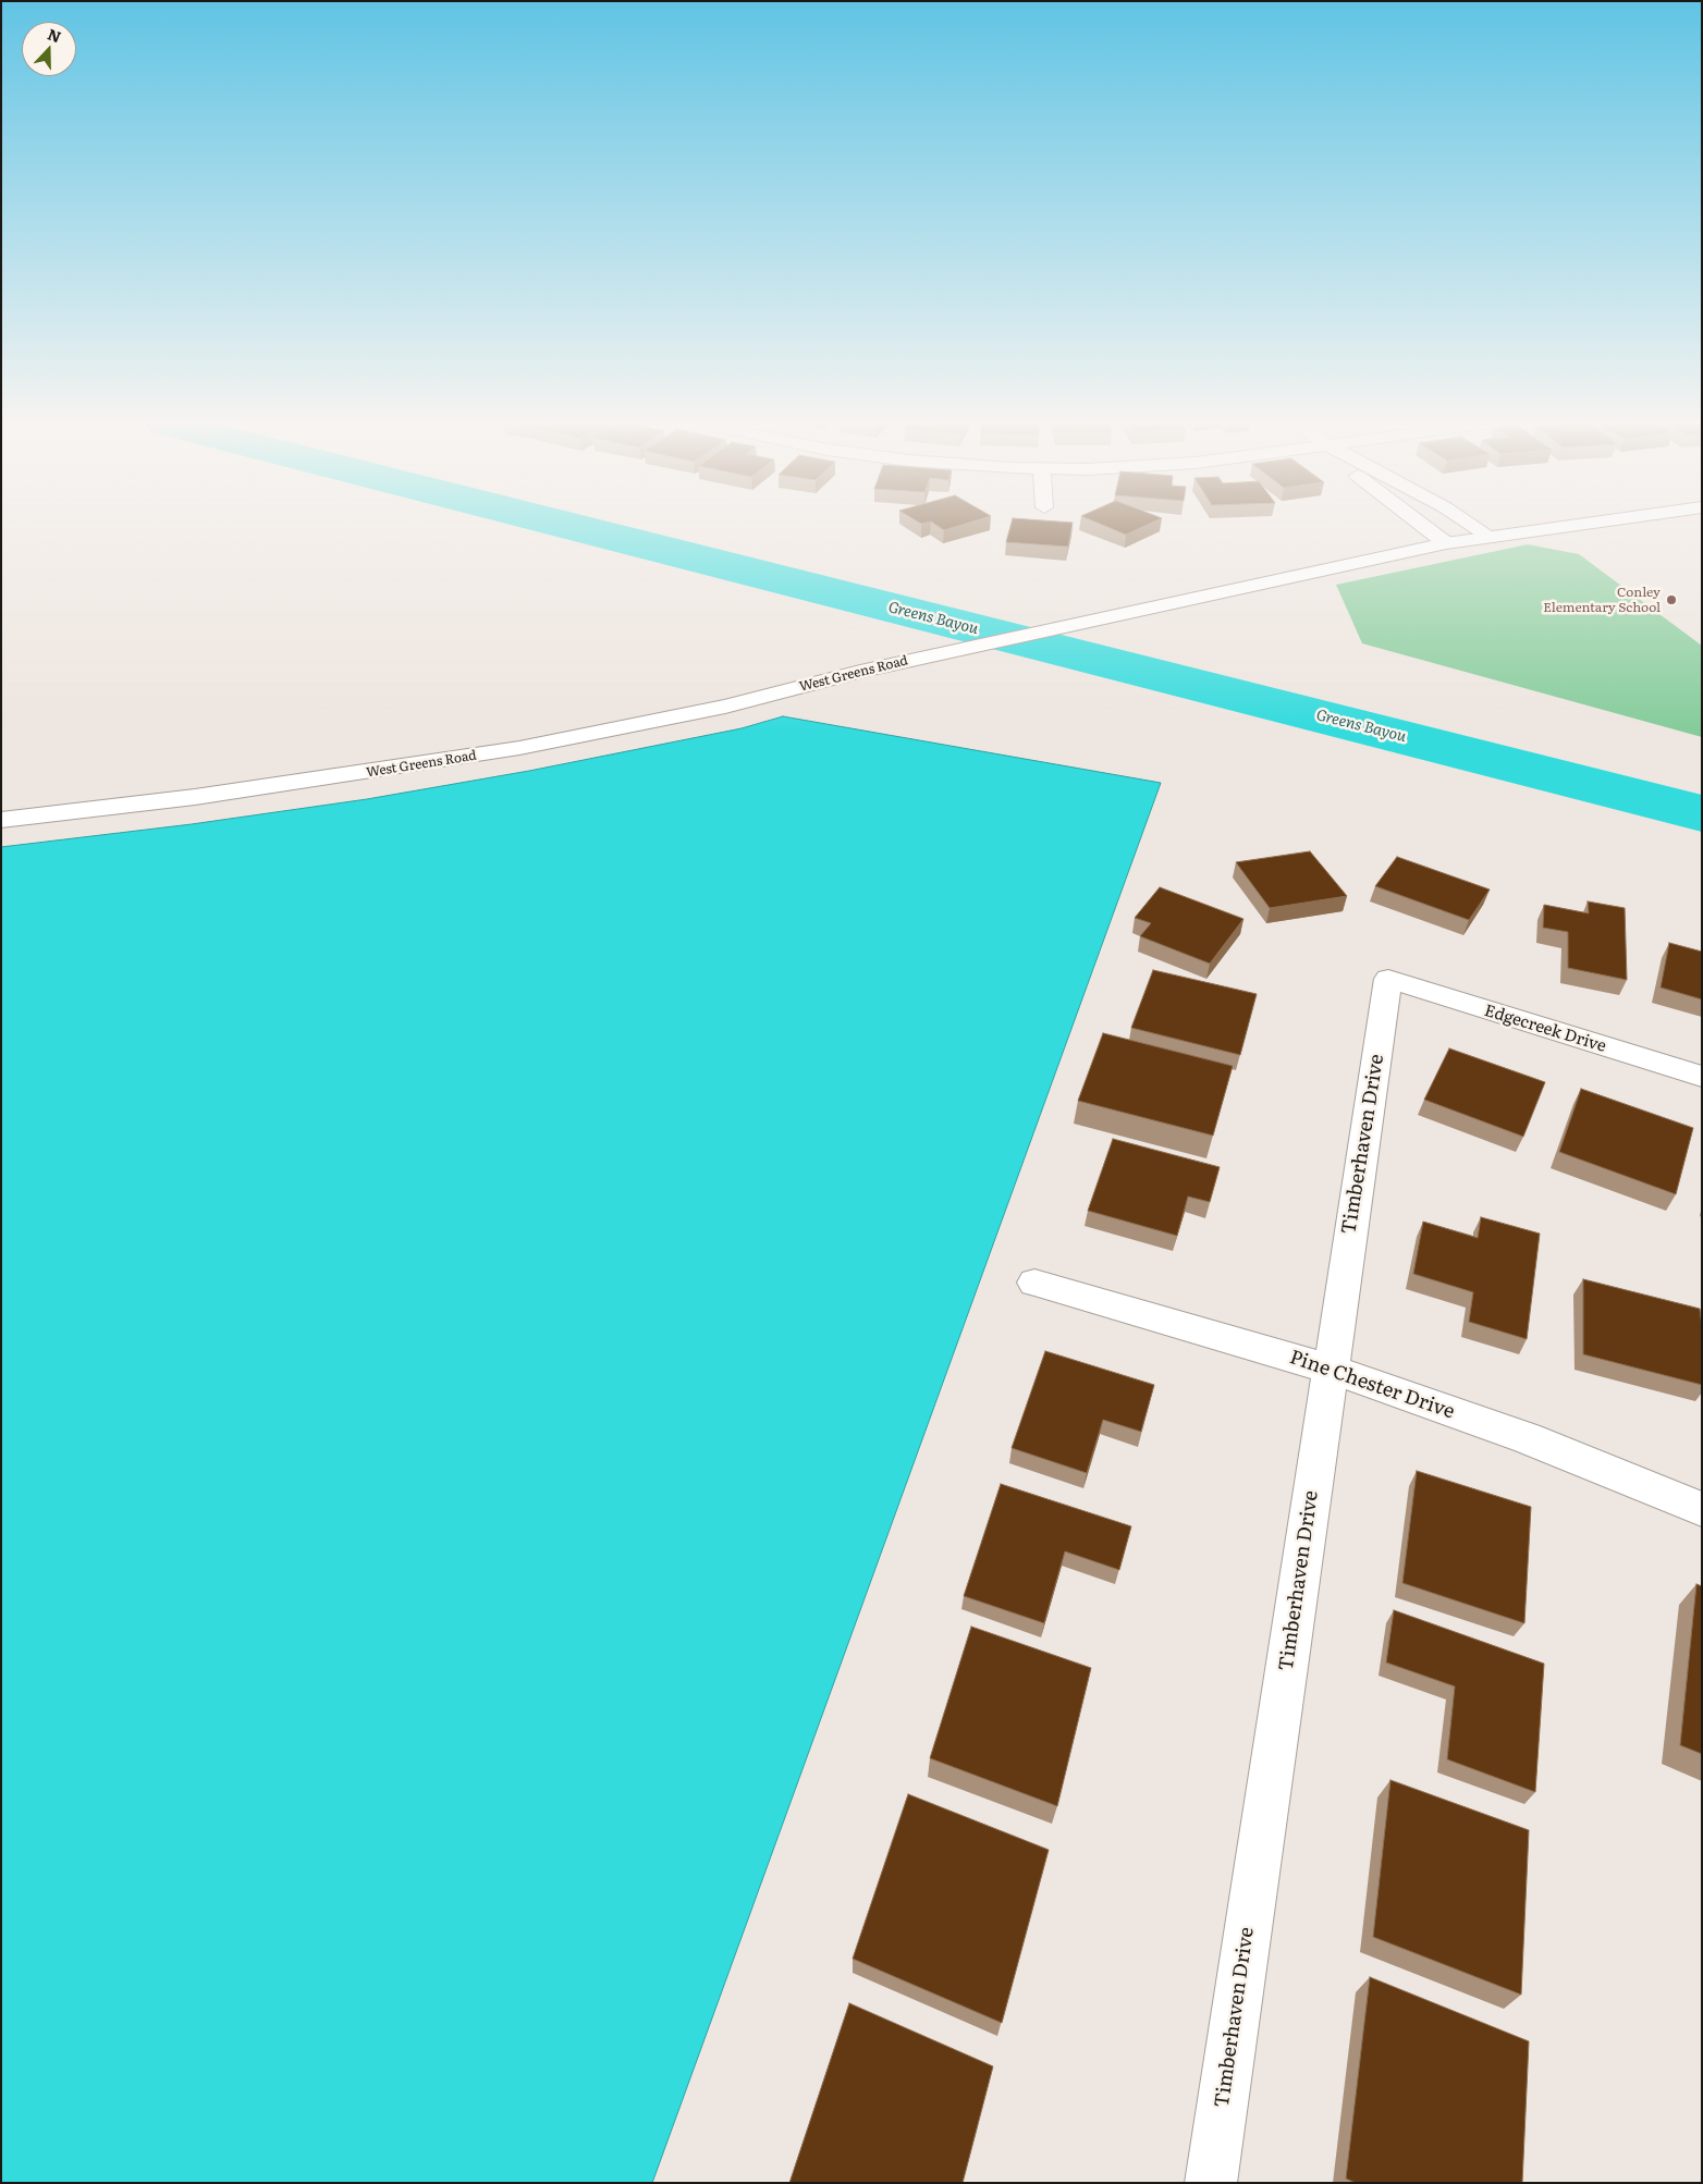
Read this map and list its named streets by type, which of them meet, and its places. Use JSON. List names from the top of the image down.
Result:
{
  "streets": {
    "street": [
      "West Greens Road",
      "Edgecreek Drive",
      "Timberhaven Drive",
      "Pine Chester Drive"
    ]
  },
  "crossings": [
    ["Edgecreek Drive", "Timberhaven Drive"],
    ["Timberhaven Drive", "Pine Chester Drive"]
  ],
  "water": ["Greens Bayou"],
  "places": ["Conley Elementary School"],
  "north": "top"
}
